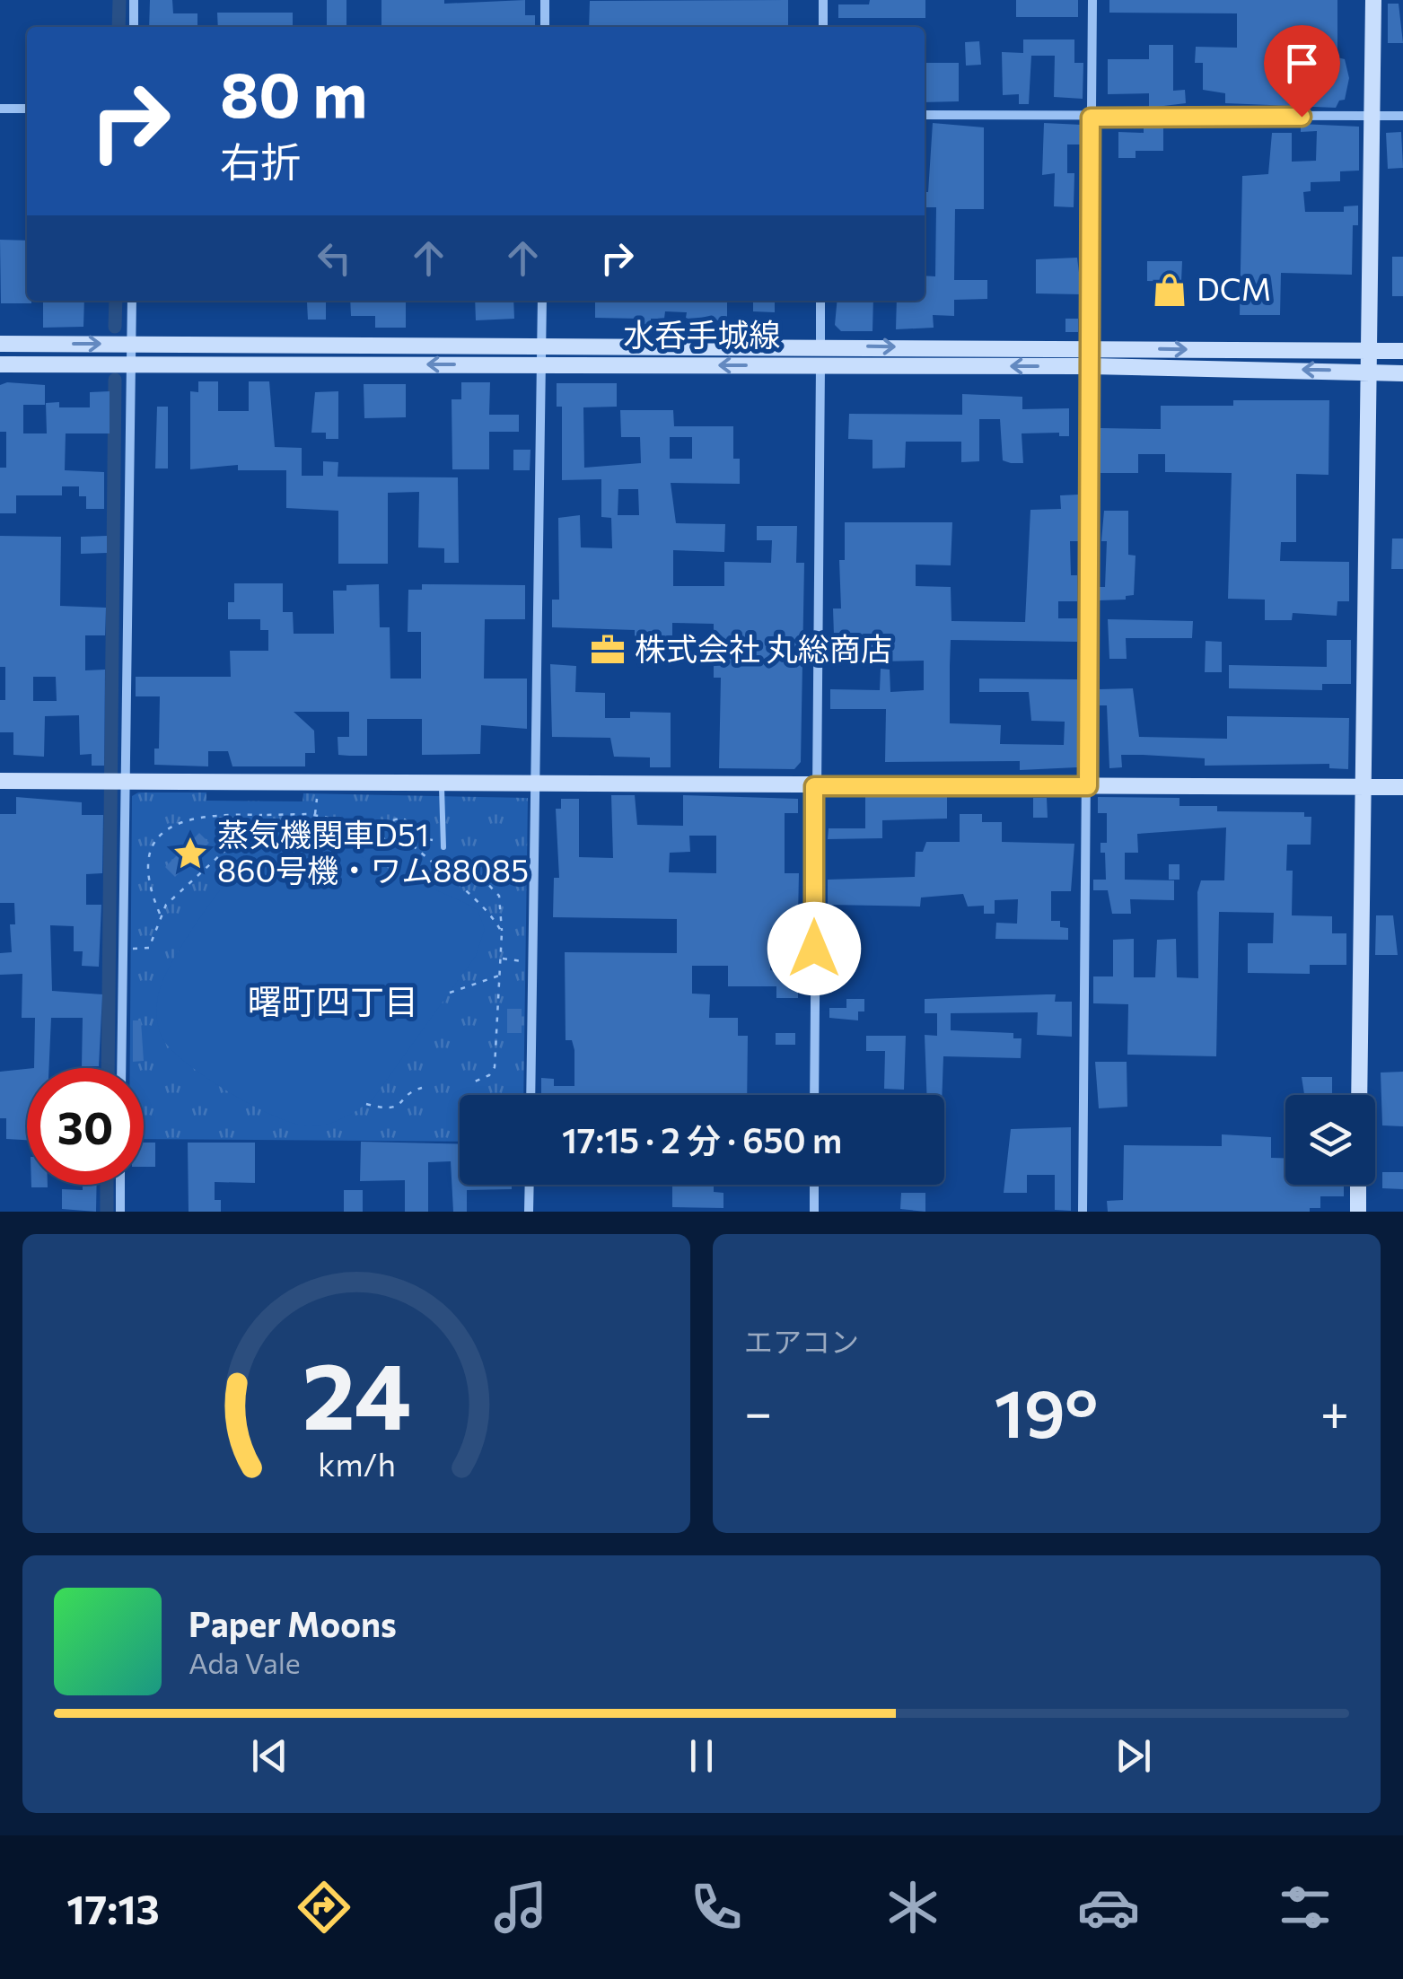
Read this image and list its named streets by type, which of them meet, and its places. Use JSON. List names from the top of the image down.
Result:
{
  "streets": {
    "main road": ["水呑手城線"]
  },
  "districts": ["曙町四丁目"],
  "places": {
    "shop": ["DCM"],
    "office": ["株式会社 丸総商店"],
    "place": ["蒸気機関車D51 860号機・ワム88085"]
  },
  "page": {
    "turn": ["80 m", "右折"],
    "limit": "30",
    "trip": "17:15 · 2 分 · 650 m",
    "tile": "エアコン",
    "heat": ["−", "19°", "+"],
    "song": ["Paper Moons", "Ada Vale"],
    "tabs": "17:13",
    "gauge": ["24", "km/h"]
  }
}
